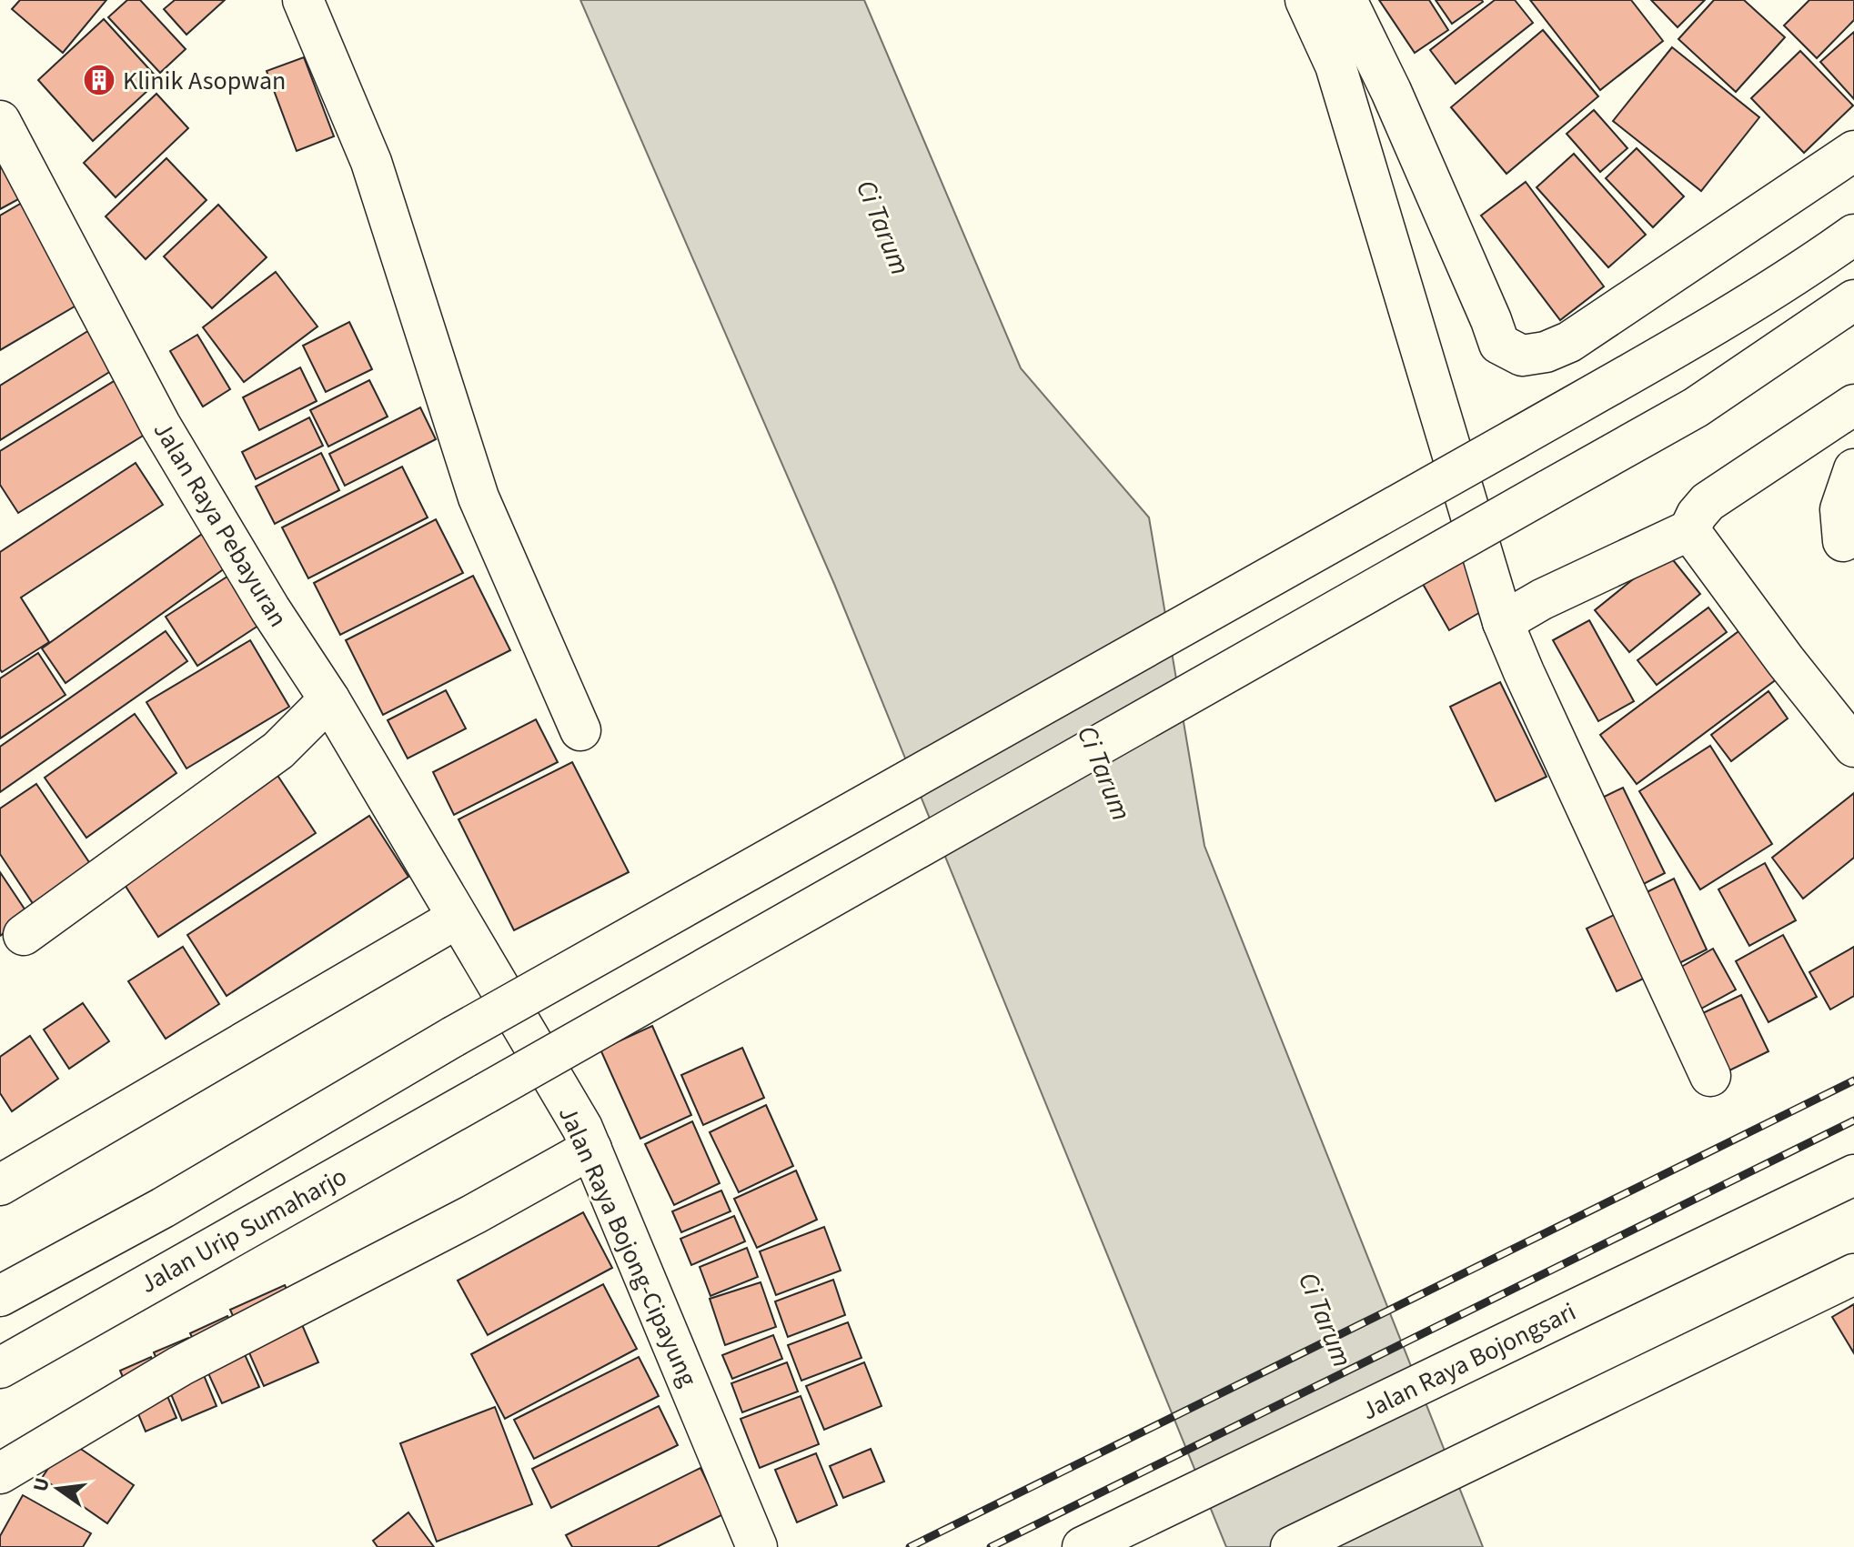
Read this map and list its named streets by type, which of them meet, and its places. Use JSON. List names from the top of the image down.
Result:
{
  "streets": {
    "main road": [
      "Jalan Raya Pebayuran",
      "Jalan Urip Sumaharjo",
      "Jalan Raya Bojong-Cipayung",
      "Jalan Raya Bojongsari"
    ]
  },
  "crossings": [
    ["Jalan Raya Pebayuran", "Jalan Raya Bojong-Cipayung"]
  ],
  "water": ["Ci Tarum"],
  "places": {
    "building": ["Klinik Asopwan"]
  },
  "north": "left"
}
